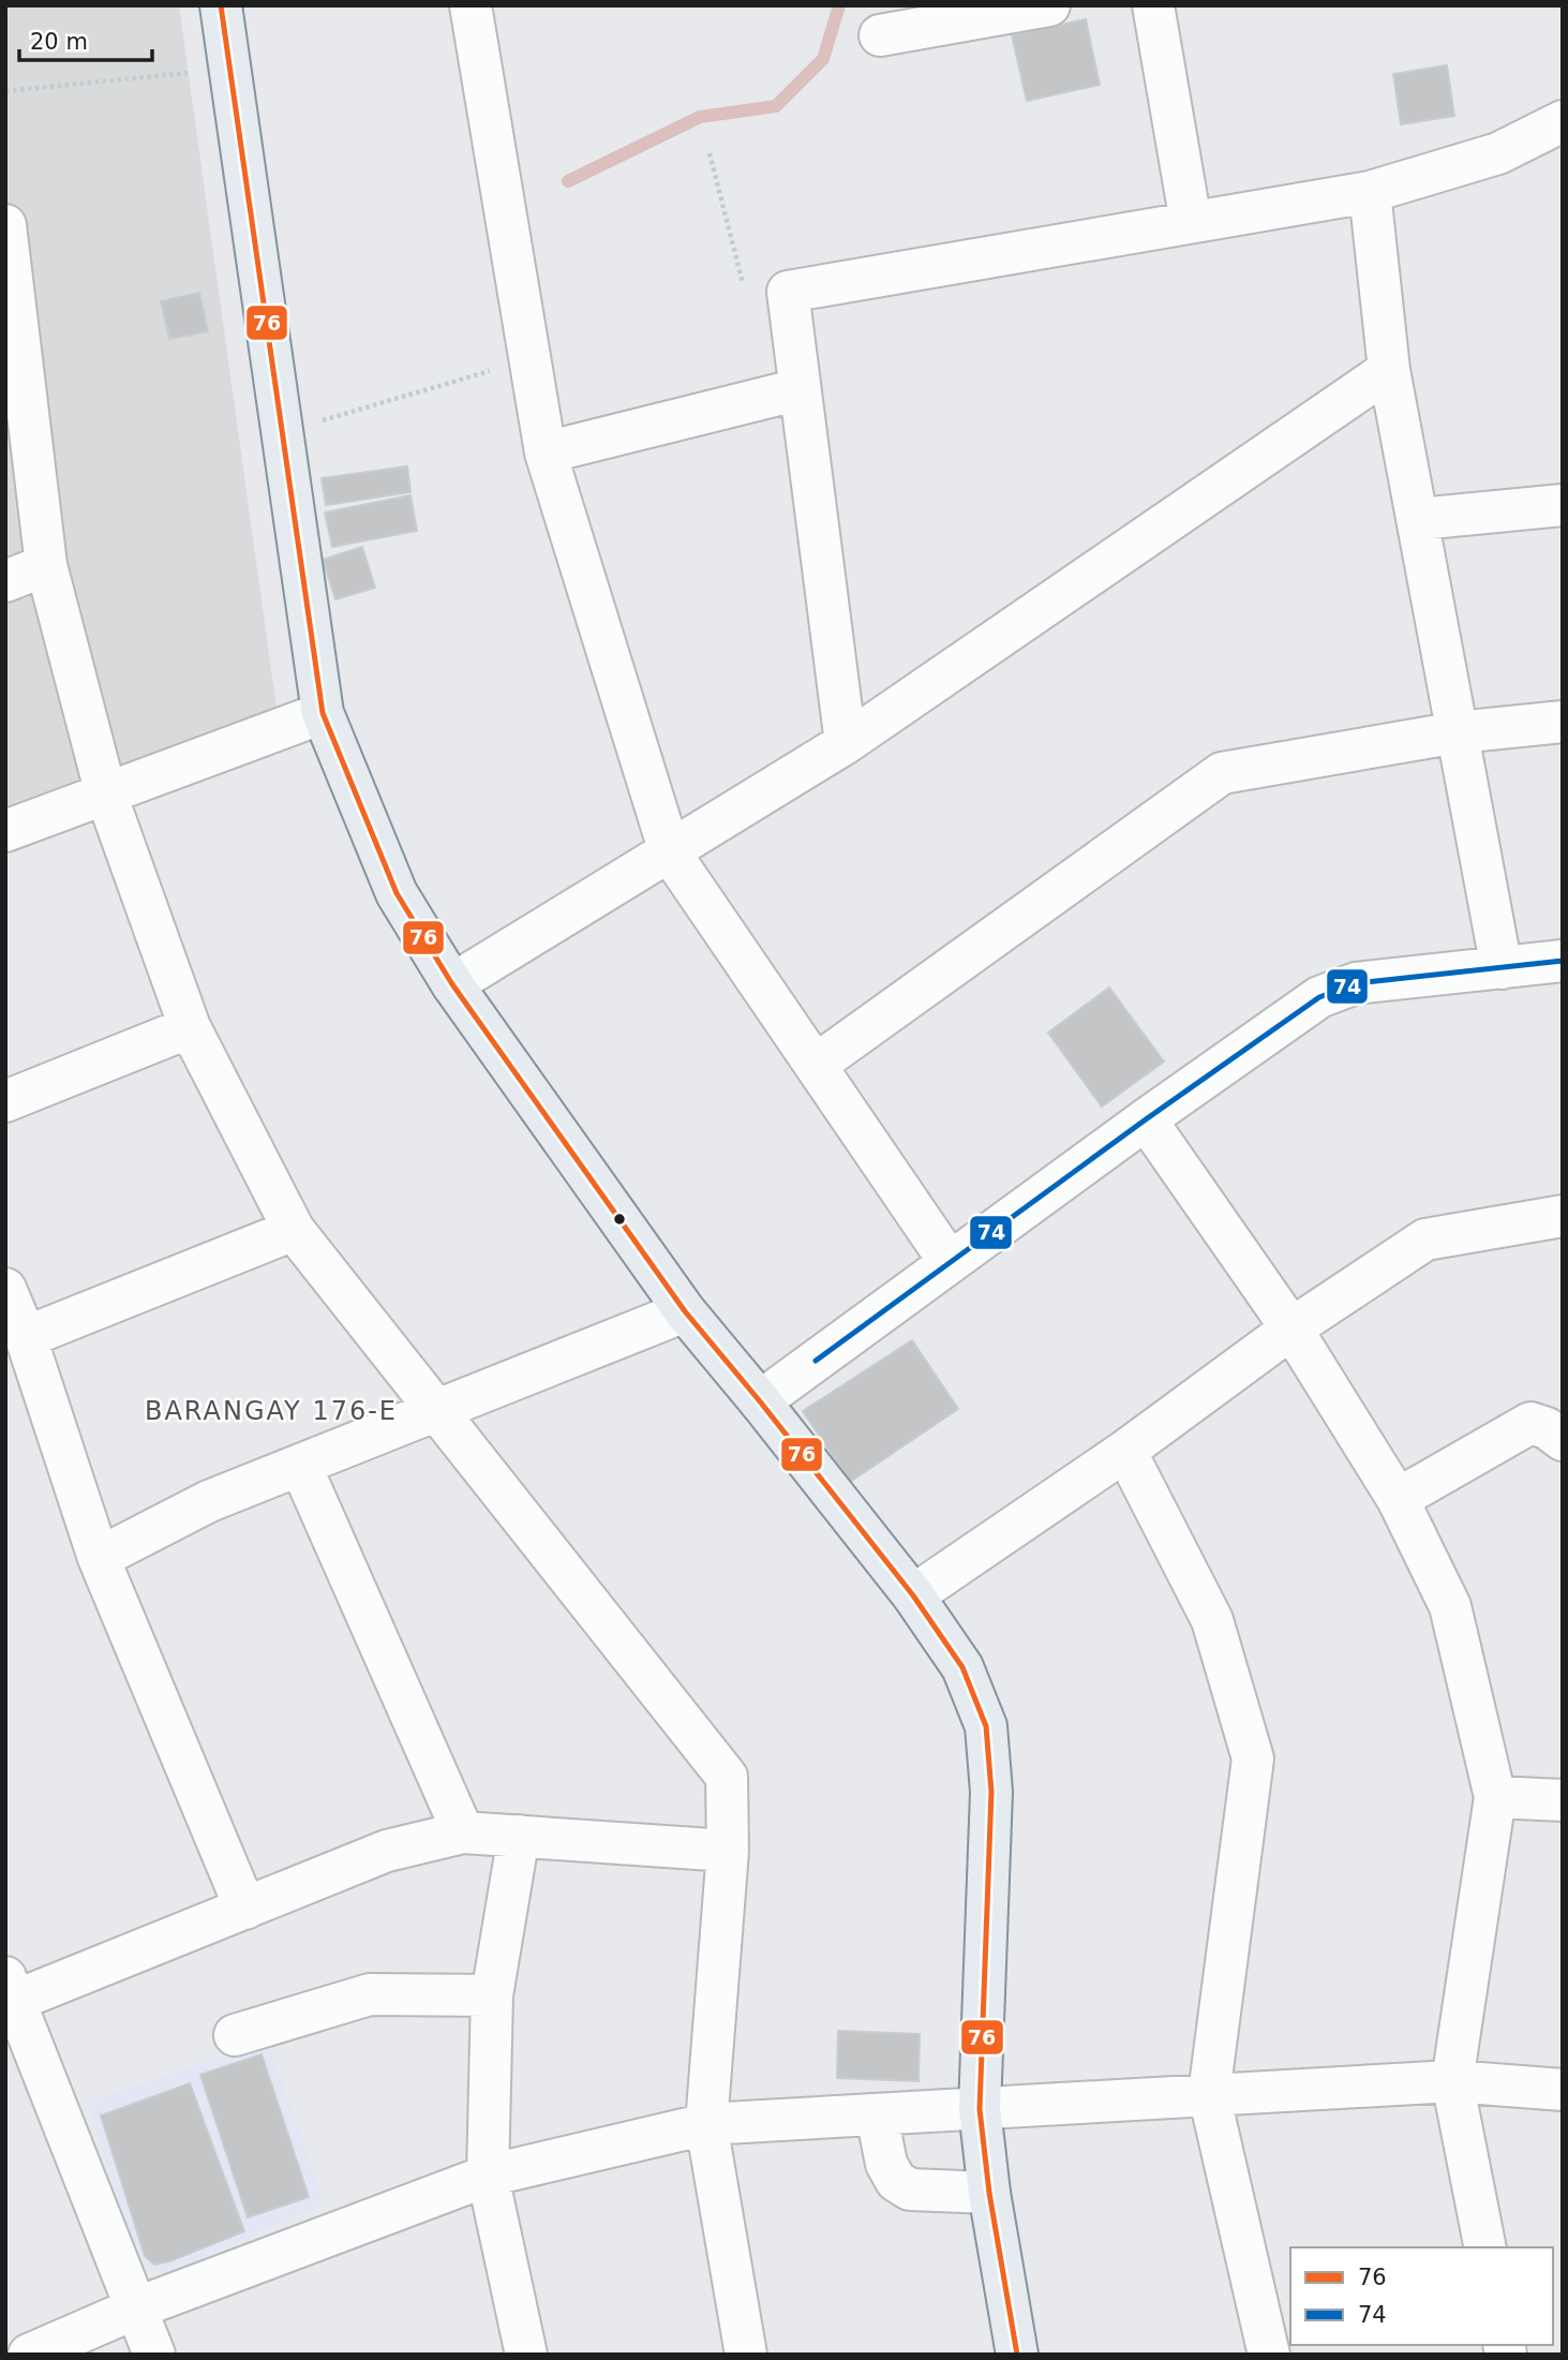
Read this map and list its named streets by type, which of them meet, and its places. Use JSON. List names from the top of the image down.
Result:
{
  "districts": ["BARANGAY 176-E"],
  "lines": ["transit line 76", "transit line 74"],
  "legend": ["76", "74"],
  "scale_bar": "20 m"
}
